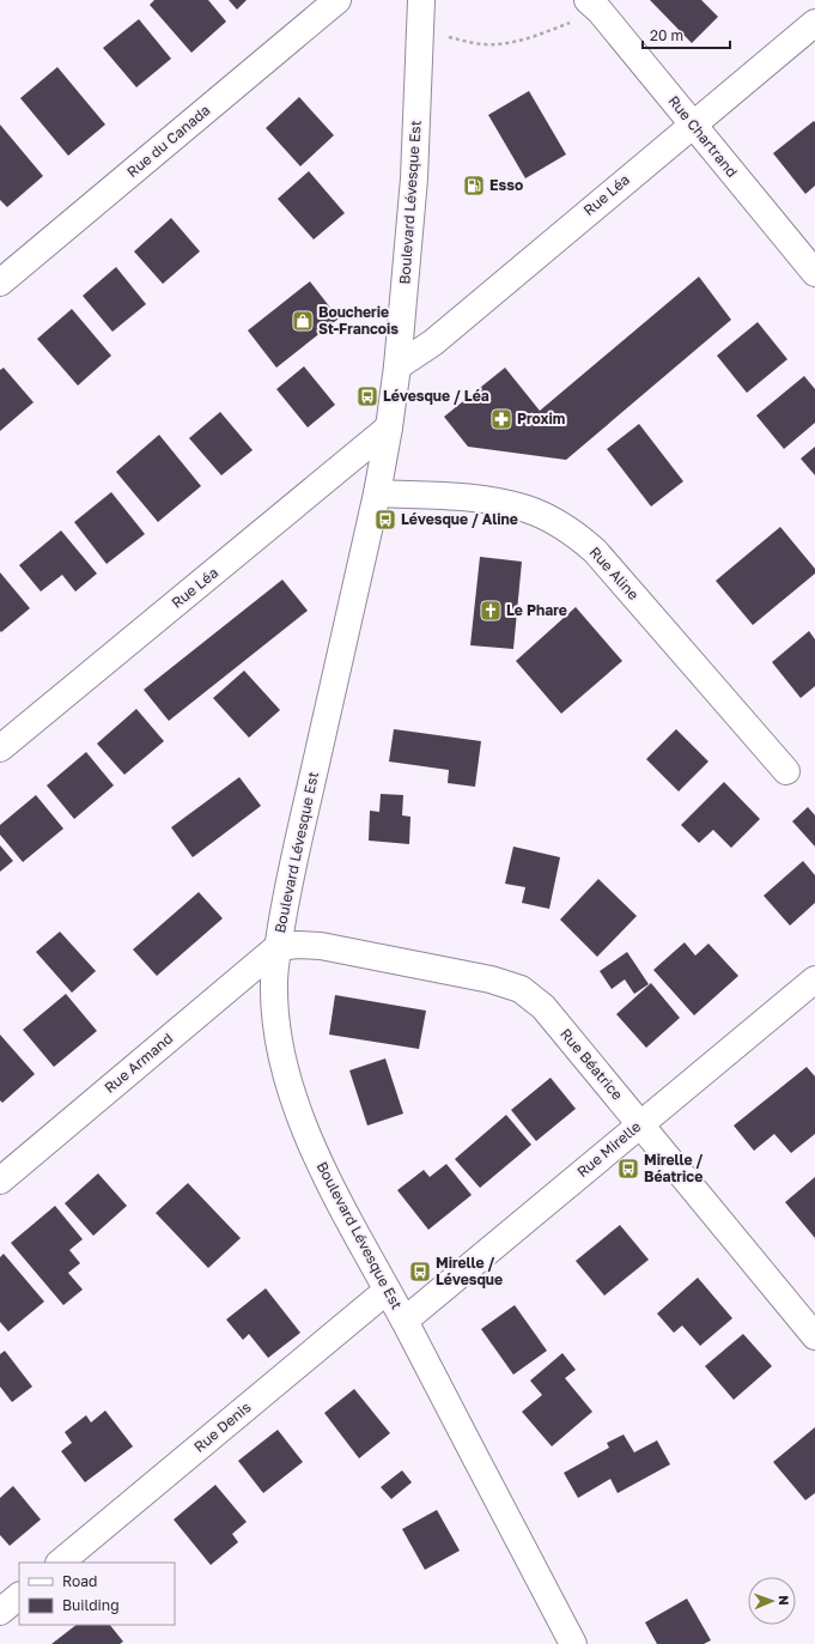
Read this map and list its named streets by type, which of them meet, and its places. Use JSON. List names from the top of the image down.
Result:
{
  "streets": {
    "street": [
      "Rue Chartrand",
      "Rue du Canada",
      "Rue Léa",
      "Boulevard Lévesque Est",
      "Rue Aline",
      "Rue Armand",
      "Rue Béatrice",
      "Rue Mirelle",
      "Rue Denis"
    ]
  },
  "crossings": [
    ["Rue Chartrand", "Rue Léa"],
    ["Rue Léa", "Boulevard Lévesque Est"],
    ["Boulevard Lévesque Est", "Rue Aline"],
    ["Boulevard Lévesque Est", "Rue Armand"],
    ["Boulevard Lévesque Est", "Rue Béatrice"],
    ["Boulevard Lévesque Est", "Rue Mirelle"],
    ["Boulevard Lévesque Est", "Rue Denis"],
    ["Rue Armand", "Rue Béatrice"],
    ["Rue Béatrice", "Rue Mirelle"]
  ],
  "places": {
    "fuel station": ["Esso"],
    "shop": ["Boucherie St-Francois"],
    "bus stop": [
      "Lévesque / Léa",
      "Lévesque / Aline",
      "Mirelle / Béatrice",
      "Mirelle / Lévesque"
    ],
    "pharmacy": ["Proxim"],
    "church": ["Le Phare"]
  },
  "legend": ["Road", "Building"],
  "scale_bar": "20 m",
  "north": "right"
}
